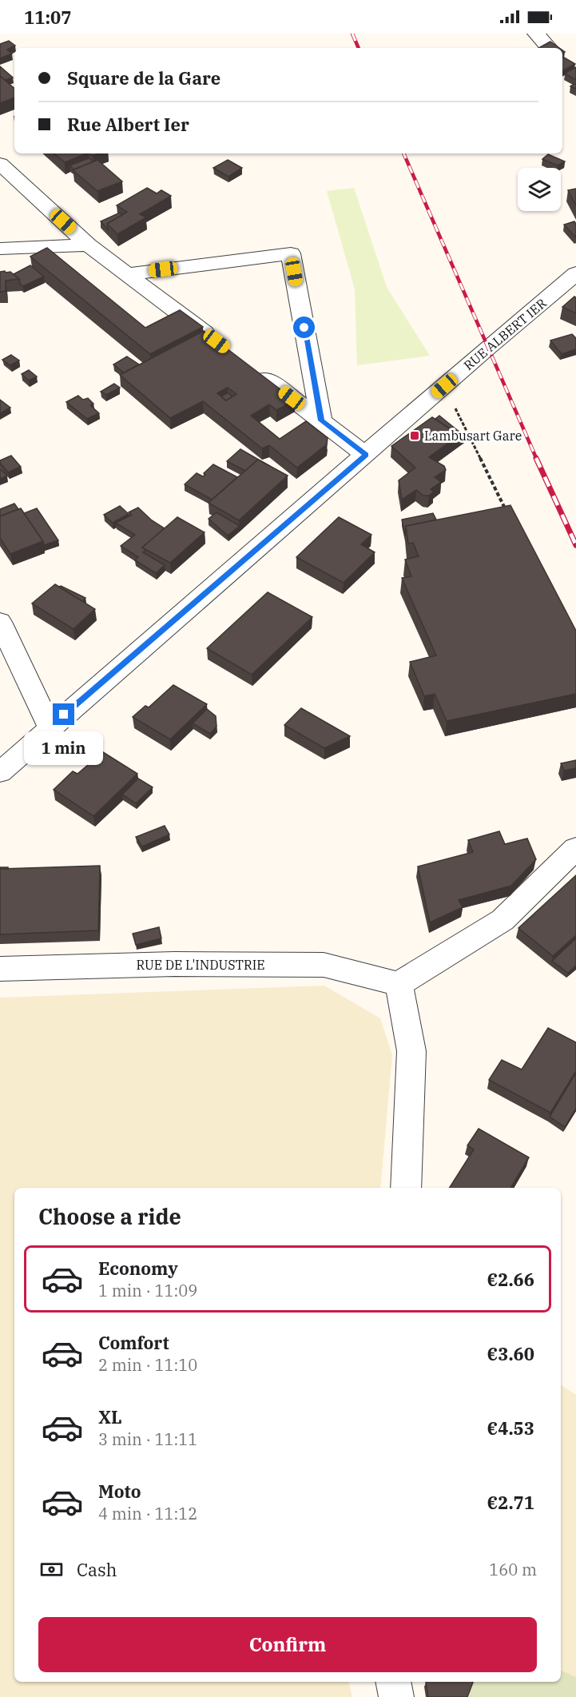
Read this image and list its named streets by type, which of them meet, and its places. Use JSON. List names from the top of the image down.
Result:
{
  "streets": {
    "street": ["RUE ALBERT IER", "RUE DE L'INDUSTRIE"]
  },
  "places": {
    "transit": ["Lambusart Gare"]
  },
  "page": {
    "status": "11:07",
    "banner": ["Square de la Gare", "Rue Albert Ier"],
    "bubble": "1 min",
    "heading": "Choose a ride",
    "list": [
      {
        "name": "Economy",
        "note": "1 min · 11:09",
        "value": "€2.66"
      },
      {
        "name": "Comfort",
        "note": "2 min · 11:10",
        "value": "€3.60"
      },
      {
        "name": "XL",
        "note": "3 min · 11:11",
        "value": "€4.53"
      },
      {
        "name": "Moto",
        "note": "4 min · 11:12",
        "value": "€2.71"
      }
    ],
    "pay": ["Cash", "160 m"],
    "buttons": "Confirm"
  }
}
